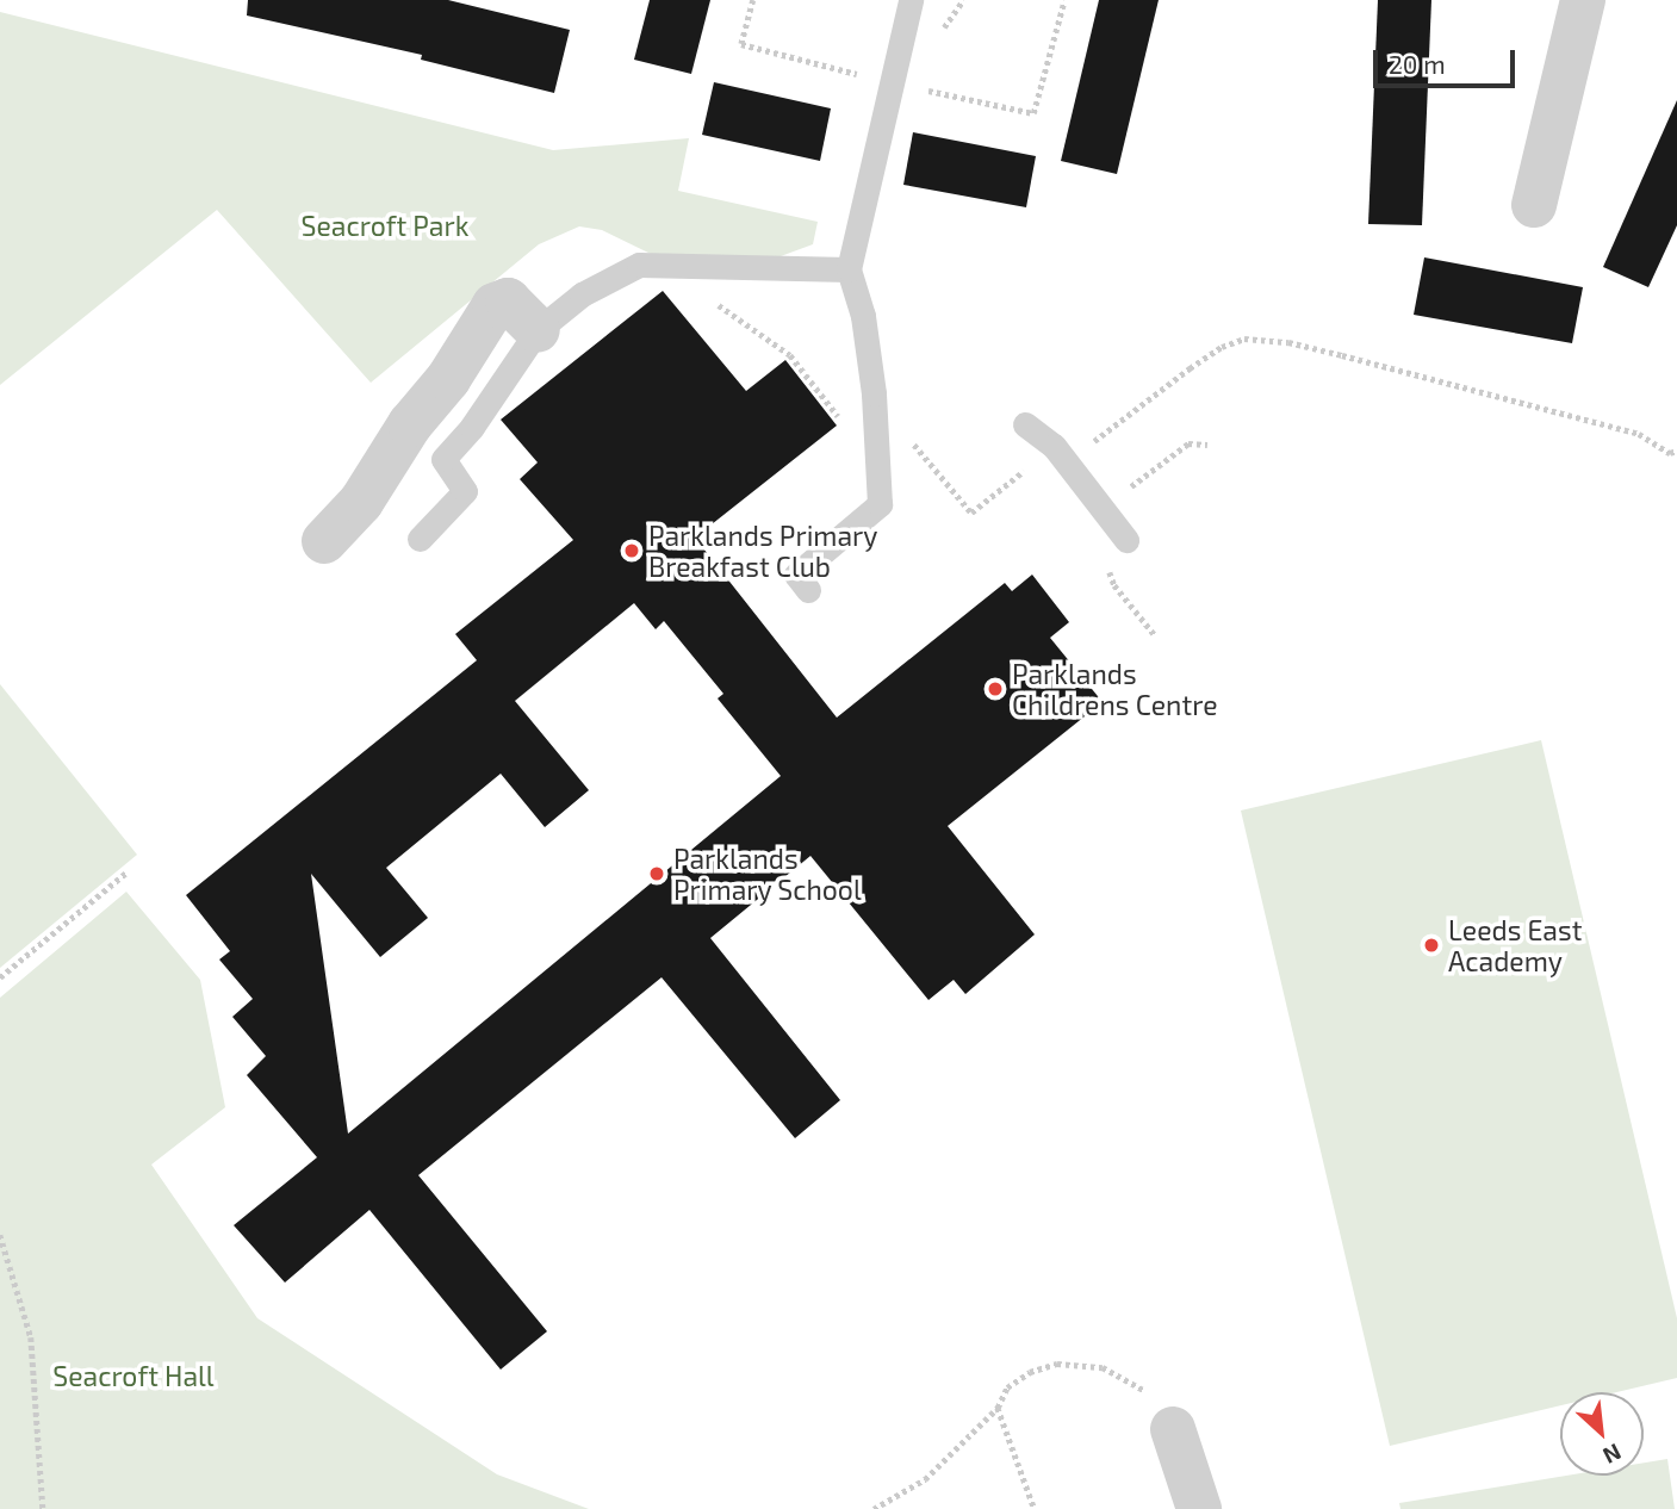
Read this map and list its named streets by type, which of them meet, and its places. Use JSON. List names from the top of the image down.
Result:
{
  "parks": ["Seacroft Park", "Seacroft Hall"],
  "places": [
    "Parklands Primary Breakfast Club",
    "Parklands Childrens Centre",
    "Parklands Primary School",
    "Leeds East Academy"
  ],
  "scale_bar": "20 m",
  "north": "bottom right"
}
